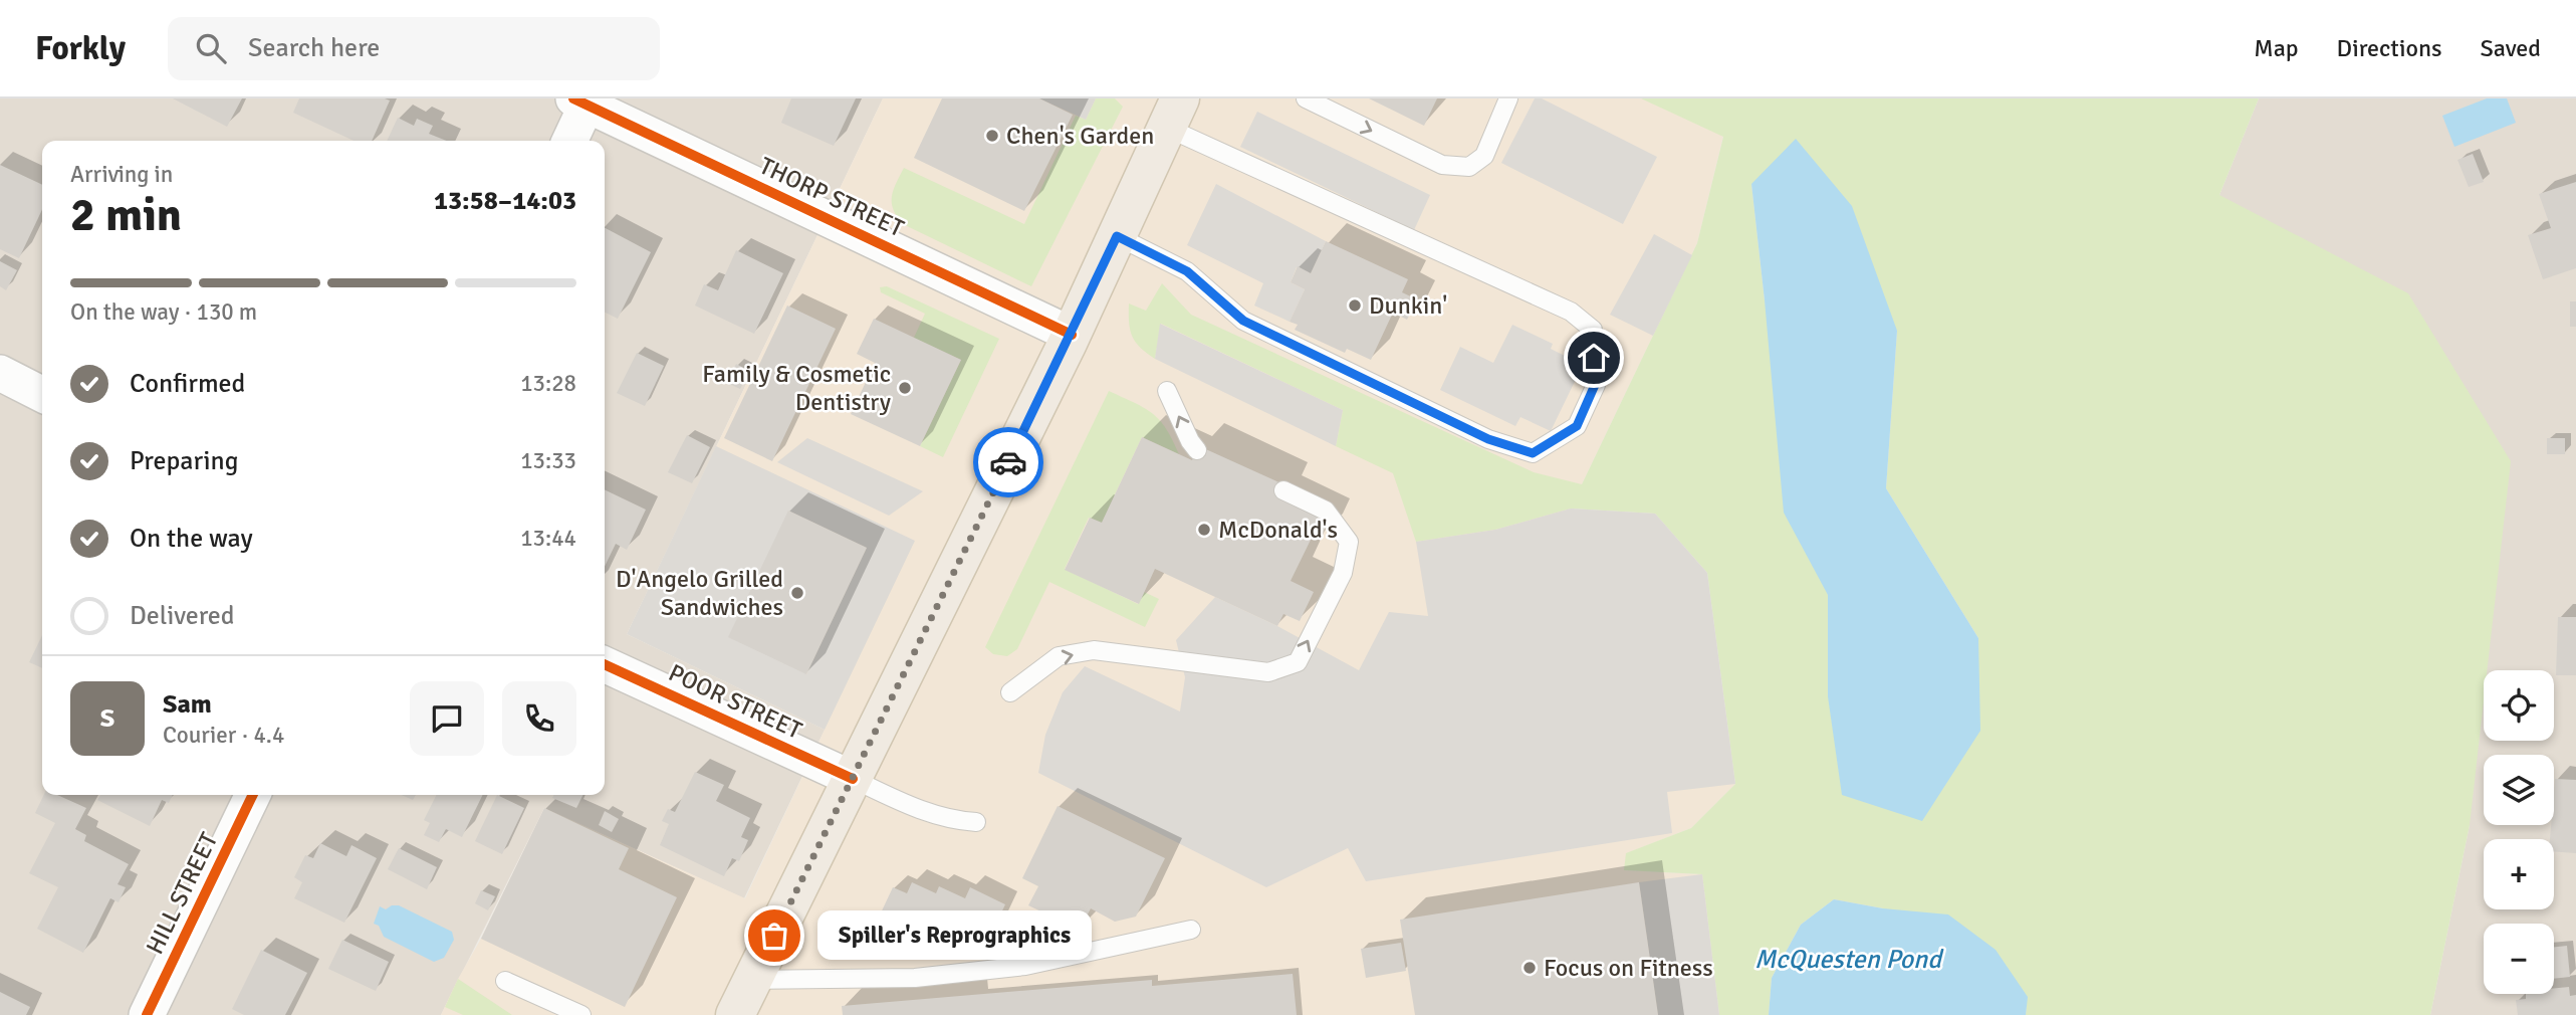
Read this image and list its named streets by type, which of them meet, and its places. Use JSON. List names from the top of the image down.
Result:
{
  "streets": {
    "street": ["THORP STREET", "POOR STREET", "HILL STREET"]
  },
  "water": ["McQuesten Pond"],
  "places": [
    "Chen's Garden",
    "Dunkin'",
    "Family & Cosmetic Dentistry",
    "McDonald's",
    "D'Angelo Grilled Sandwiches",
    "Spiller's Reprographics",
    "Focus on Fitness"
  ],
  "page": {
    "header": "Forkly",
    "search": "Search here",
    "nav": ["Map", "Directions", "Saved"],
    "heading": ["2 min", "Arriving in", "13:58–14:03"],
    "panel": ["Sam", "Courier · 4.4"],
    "bar": "On the way · 130 m",
    "list": [
      ["Confirmed", "13:28"],
      ["Preparing", "13:33"],
      ["On the way", "13:44"],
      "Delivered"
    ],
    "map_buttons": ["+", "−"],
    "round": "S",
    "bubble": "Spiller's Reprographics"
  }
}
